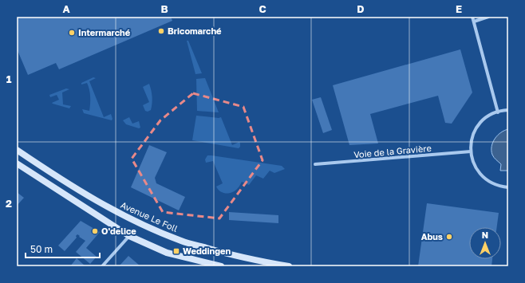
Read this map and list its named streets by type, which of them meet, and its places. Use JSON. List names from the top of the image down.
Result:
{
  "streets": {
    "main road": ["Avenue Le Foll"],
    "street": ["Voie de la Gravière"]
  },
  "places": {
    "other": [
      "Bricomarché",
      "Intermarché",
      "O'delice",
      "Abus"
    ],
    "transit": ["Weddingen"]
  },
  "scale_bar": "50 m",
  "north": "top",
  "grid": {
    "columns": [
      "A",
      "B",
      "C",
      "D",
      "E"
    ],
    "rows": ["1", "2"]
  }
}
